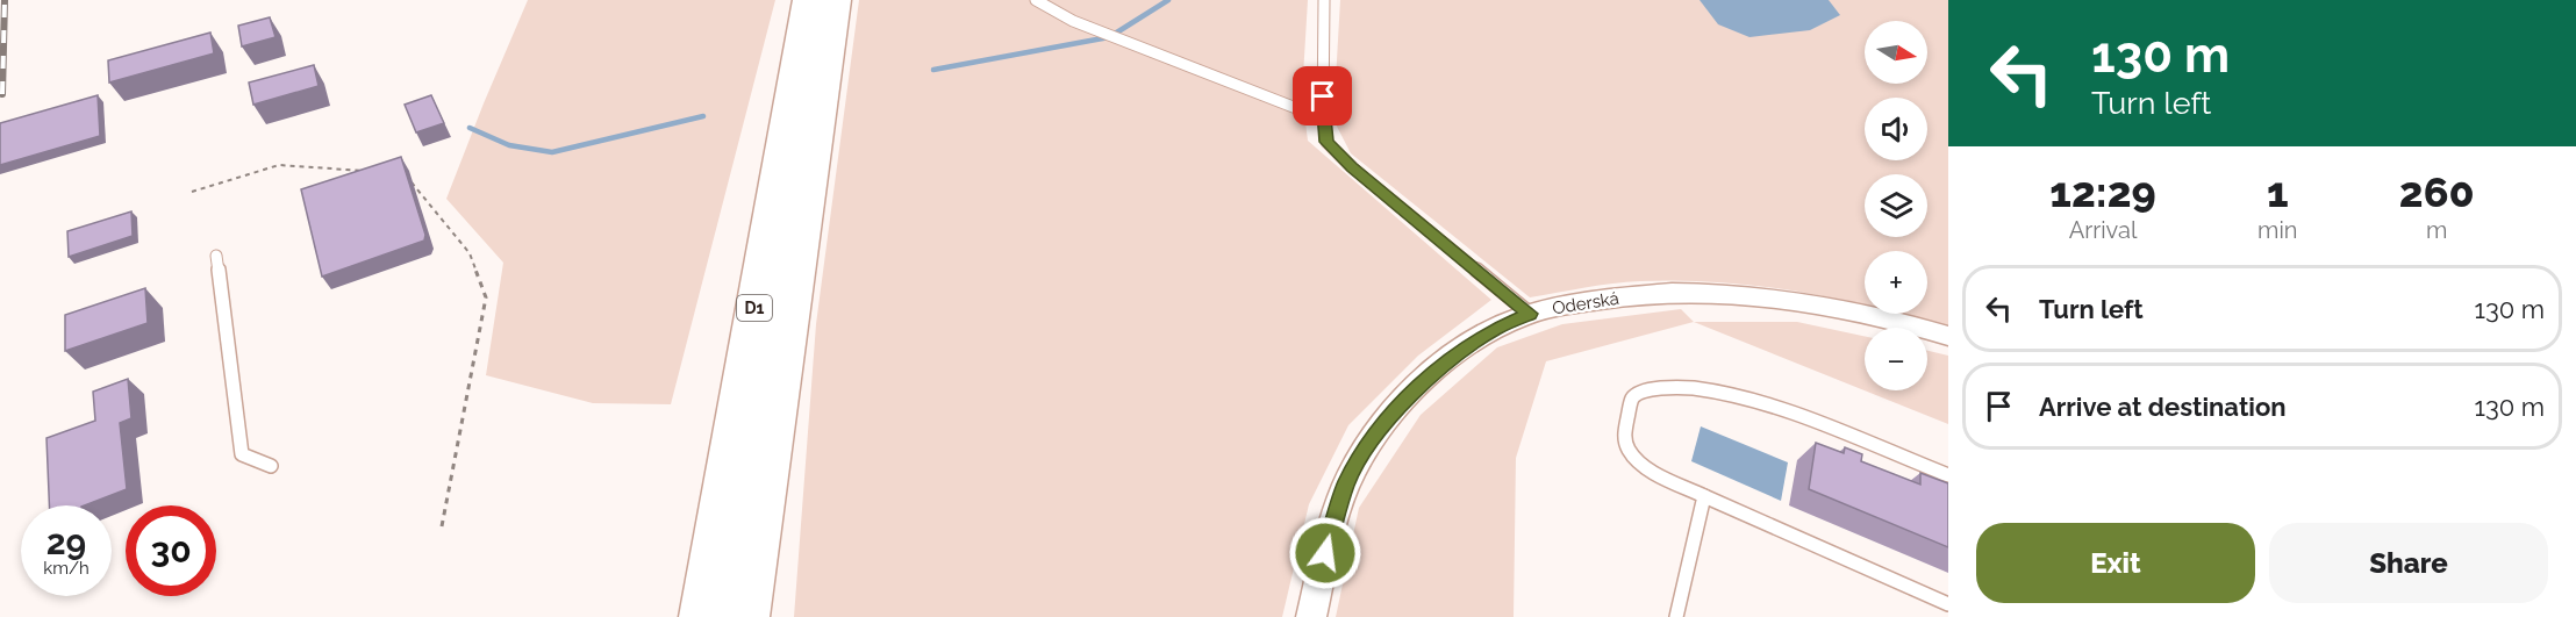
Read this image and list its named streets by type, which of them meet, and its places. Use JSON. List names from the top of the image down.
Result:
{
  "streets": {
    "highway": ["D1"],
    "street": ["Oderská"]
  },
  "north": "right",
  "page": {
    "turn": ["130 m", "Turn left"],
    "map_buttons": ["+", "−"],
    "eta": [
      "12:29",
      "Arrival",
      "1",
      "min",
      "260",
      "m"
    ],
    "list": [
      {
        "name": "Turn left",
        "value": "130 m"
      },
      {
        "name": "Arrive at destination",
        "value": "130 m"
      }
    ],
    "speed": "29 km/h",
    "limit": "30",
    "buttons": ["Exit", "Share"]
  }
}
